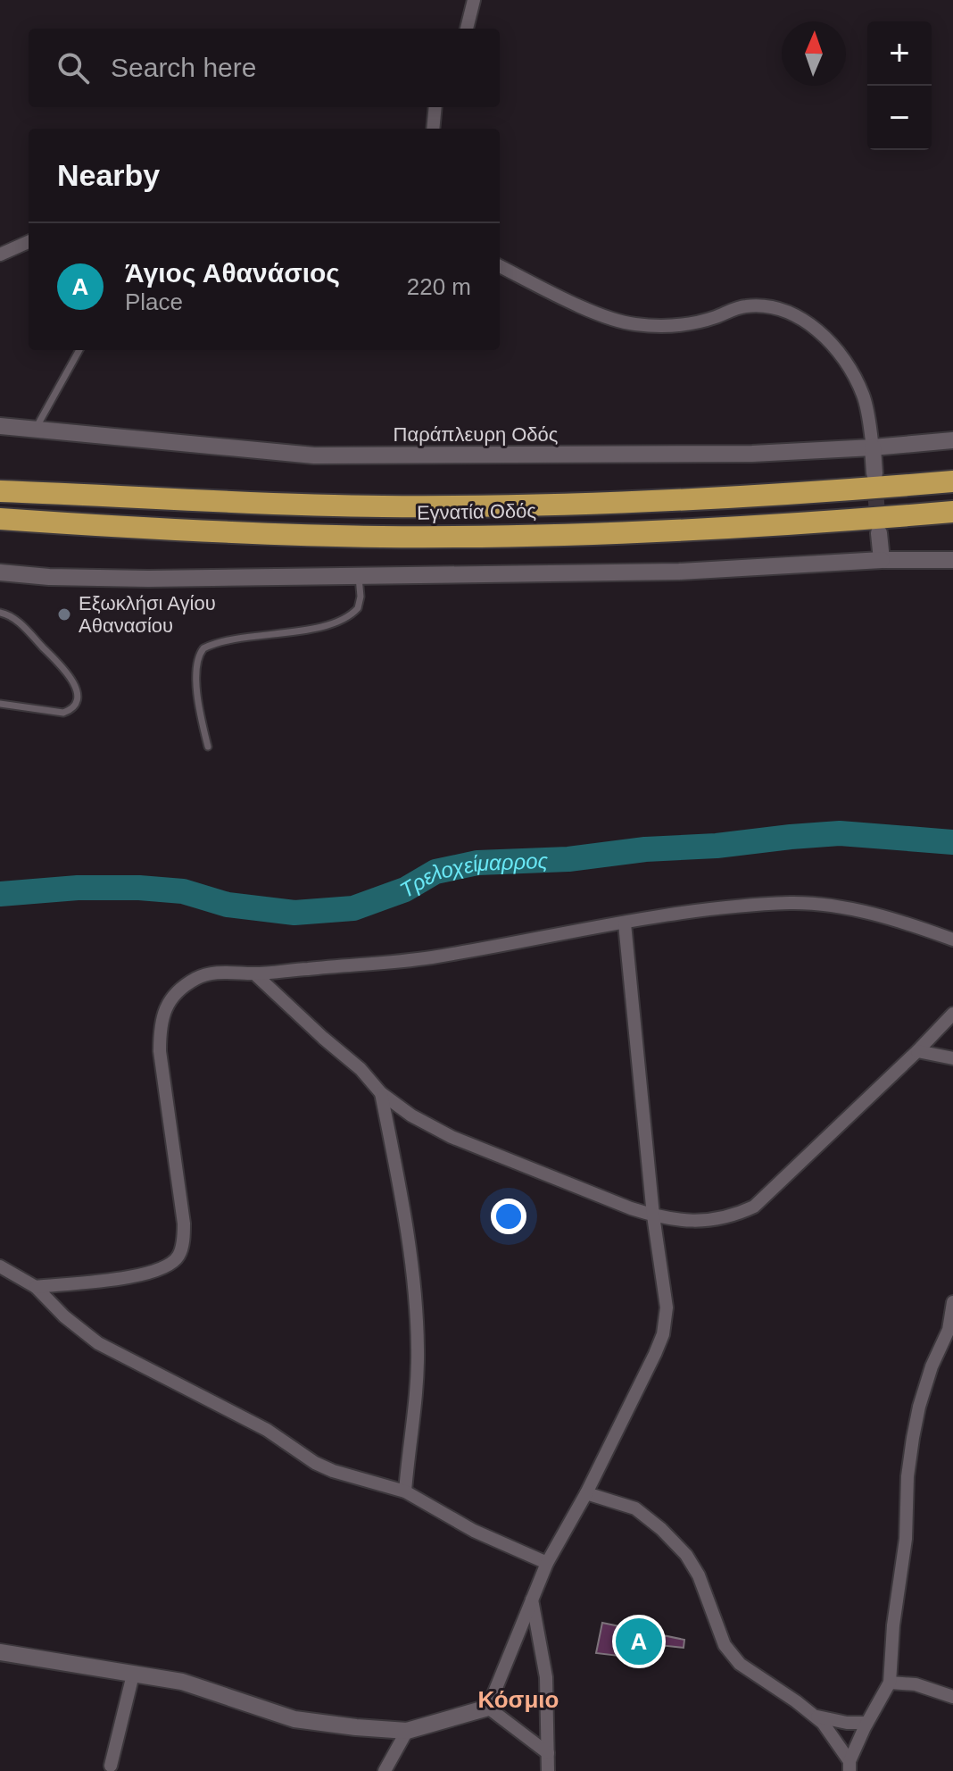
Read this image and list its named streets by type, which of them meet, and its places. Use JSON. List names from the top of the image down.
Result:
{
  "streets": {
    "highway": ["Εγνατία Οδός"],
    "street": ["Παράπλευρη Οδός"]
  },
  "districts": ["Κόσμιο"],
  "water": ["Τρελοχείμαρρος"],
  "places": ["Εξωκλήσι Αγίου Αθανασίου"],
  "north": "top",
  "page": {
    "map_buttons": ["+", "−"],
    "search": "Search here",
    "heading": "Nearby",
    "list": [
      {
        "mark": "A",
        "name": "Άγιος Αθανάσιος",
        "note": "Place",
        "value": "220 m"
      }
    ],
    "pins": "A"
  }
}
